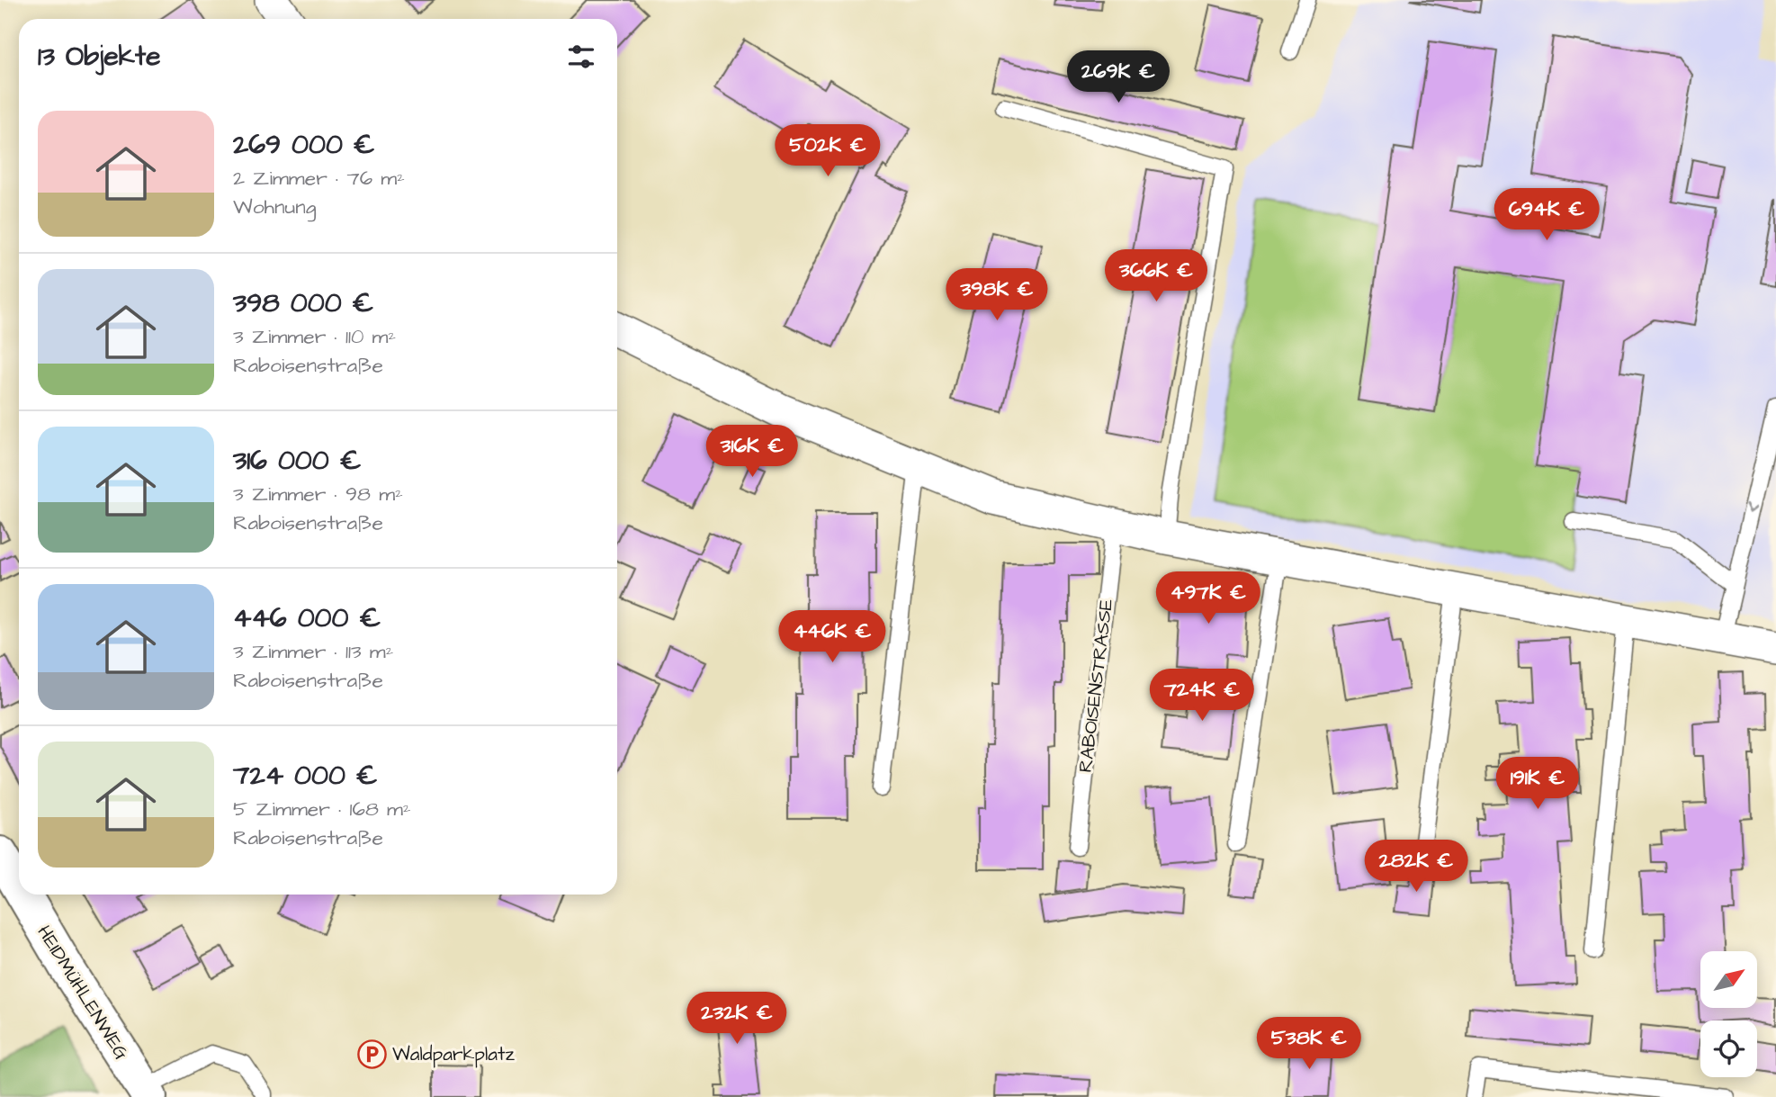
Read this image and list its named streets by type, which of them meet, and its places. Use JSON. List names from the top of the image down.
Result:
{
  "streets": {
    "street": ["HEIDMÜHLENWEG"],
    "lane": ["RABOISENSTRASSE"]
  },
  "places": {
    "parking": ["Waldparkplatz"]
  },
  "north": "top right",
  "page": {
    "heading": "13 Objekte",
    "price": [
      "269K €",
      "502K €",
      "694K €",
      "366K €",
      "398K €",
      "316K €",
      "497K €",
      "446K €",
      "724K €",
      "191K €",
      "282K €",
      "232K €",
      "538K €"
    ],
    "list": [
      {
        "name": "269 000 €",
        "note": "2 Zimmer · 76 m² · Wohnung"
      },
      {
        "name": "398 000 €",
        "note": "3 Zimmer · 110 m² · Raboisenstraße"
      },
      {
        "name": "316 000 €",
        "note": "3 Zimmer · 98 m² · Raboisenstraße"
      },
      {
        "name": "446 000 €",
        "note": "3 Zimmer · 113 m² · Raboisenstraße"
      },
      {
        "name": "724 000 €",
        "note": "5 Zimmer · 168 m² · Raboisenstraße"
      }
    ]
  }
}
